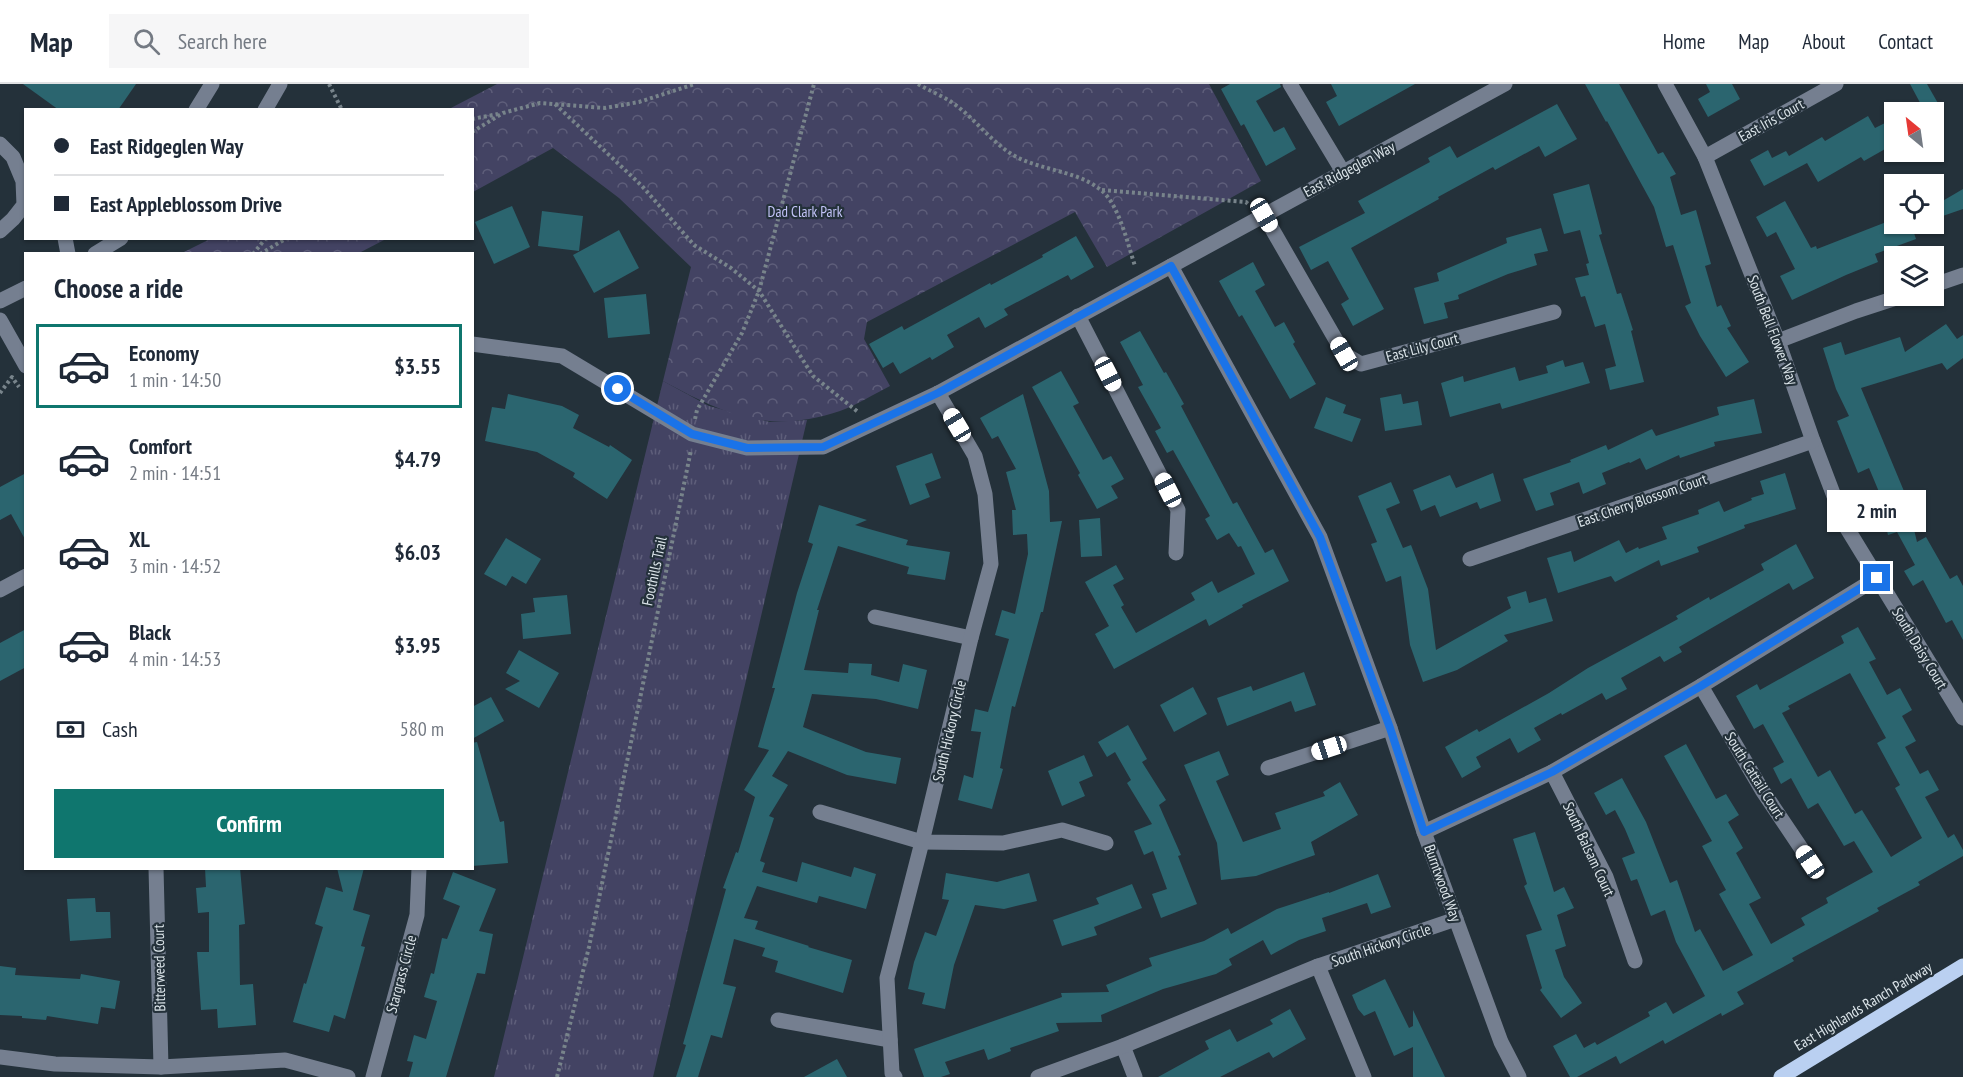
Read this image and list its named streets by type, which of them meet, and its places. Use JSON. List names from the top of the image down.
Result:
{
  "streets": {
    "main road": ["East Highlands Ranch Parkway"],
    "street": [
      "East Iris Court",
      "East Ridgeglen Way",
      "South Bell Flower Way",
      "East Lily Court",
      "East Cherry Blossom Court",
      "South Daisy Court",
      "South Hickory Circle",
      "South Cattail Court",
      "South Balsam Court",
      "Burntwood Way",
      "Bitterweed Court",
      "Stargrass Circle"
    ],
    "path": ["Foothills Trail"]
  },
  "crossings": [
    ["East Iris Court", "South Bell Flower Way"],
    ["East Ridgeglen Way", "East Lily Court"],
    ["East Ridgeglen Way", "Foothills Trail"],
    ["East Ridgeglen Way", "South Hickory Circle"],
    ["East Ridgeglen Way", "Burntwood Way"],
    ["South Bell Flower Way", "East Cherry Blossom Court"],
    ["South Bell Flower Way", "South Daisy Court"],
    ["South Hickory Circle", "Burntwood Way"]
  ],
  "parks": ["Dad Clark Park"],
  "north": "top left",
  "page": {
    "header": "Map",
    "search": "Search here",
    "nav": [
      "Home",
      "Map",
      "About",
      "Contact"
    ],
    "banner": ["East Ridgeglen Way", "East Appleblossom Drive"],
    "heading": "Choose a ride",
    "list": [
      {
        "name": "Economy",
        "note": "1 min · 14:50",
        "value": "$3.55"
      },
      {
        "name": "Comfort",
        "note": "2 min · 14:51",
        "value": "$4.79"
      },
      {
        "name": "XL",
        "note": "3 min · 14:52",
        "value": "$6.03"
      },
      {
        "name": "Black",
        "note": "4 min · 14:53",
        "value": "$3.95"
      }
    ],
    "bubble": "2 min",
    "pay": ["Cash", "580 m"],
    "buttons": "Confirm"
  }
}
